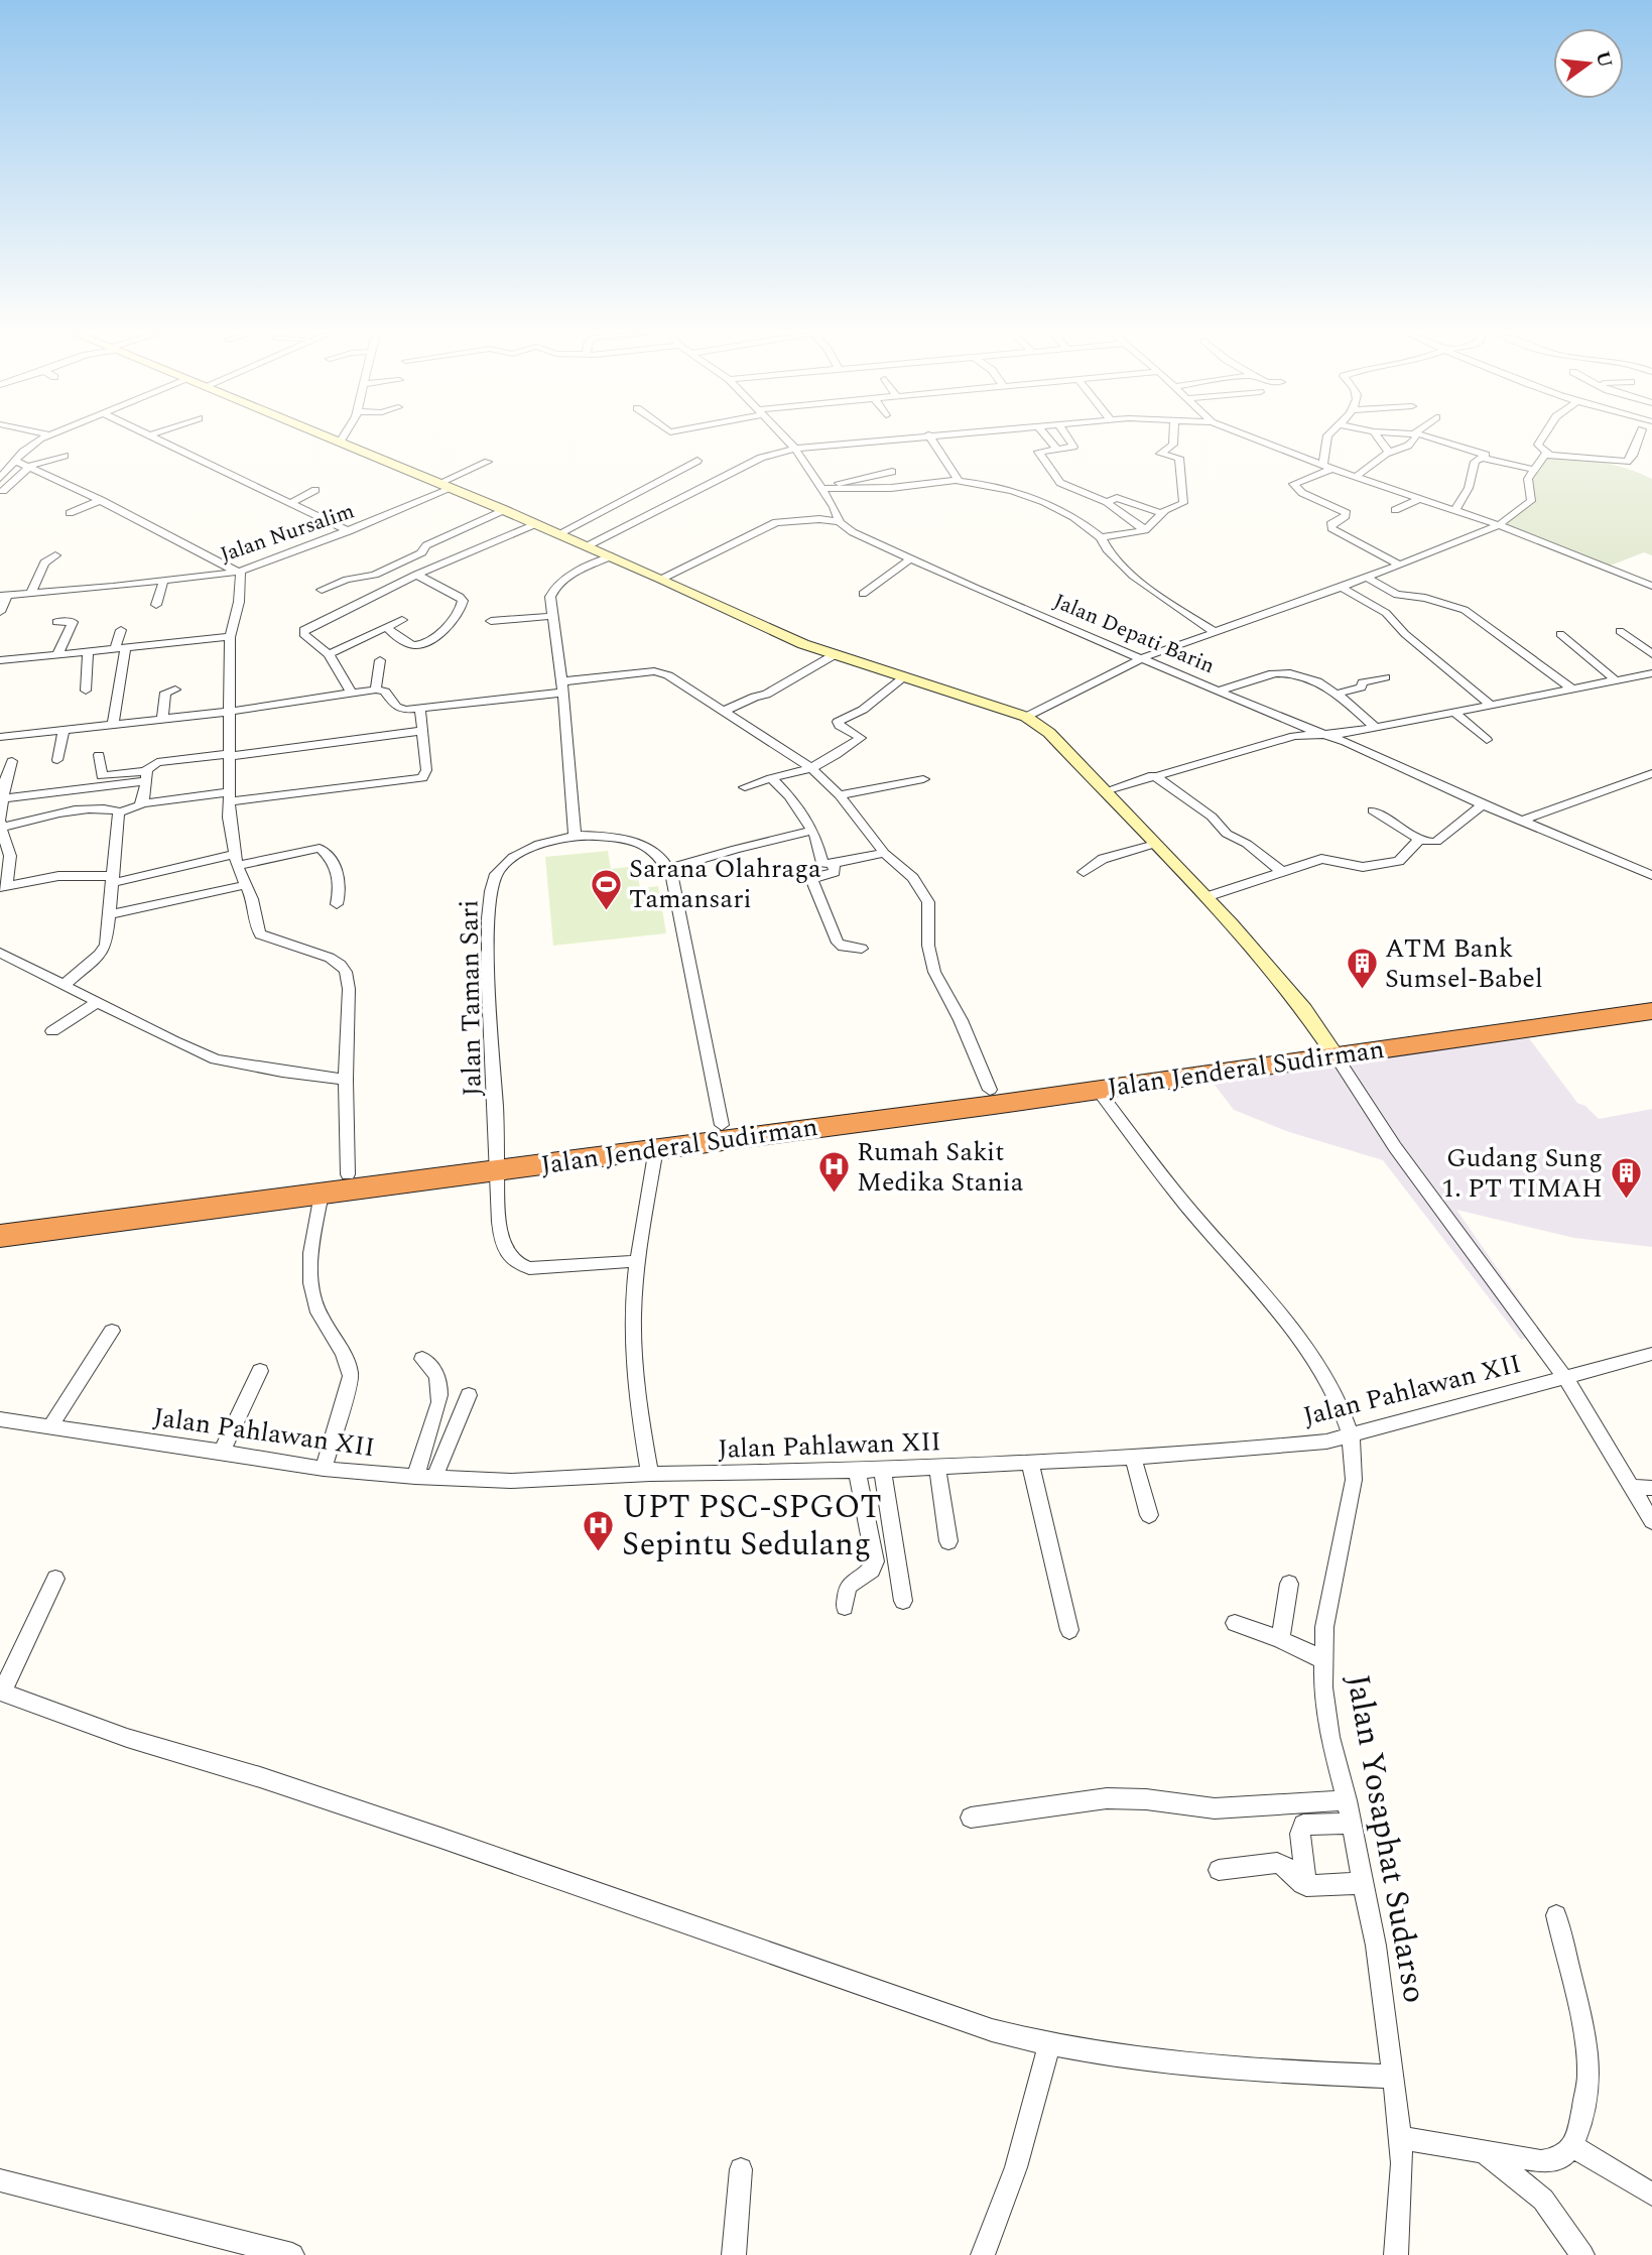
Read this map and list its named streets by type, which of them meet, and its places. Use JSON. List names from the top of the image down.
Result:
{
  "streets": {
    "highway": ["Jalan Jenderal Sudirman"],
    "street": [
      "Jalan Nursalim",
      "Jalan Depati Barin",
      "Jalan Taman Sari",
      "Jalan Pahlawan XII",
      "Jalan Yosaphat Sudarso"
    ]
  },
  "crossings": [
    ["Jalan Taman Sari", "Jalan Jenderal Sudirman"],
    ["Jalan Jenderal Sudirman", "Jalan Yosaphat Sudarso"],
    ["Jalan Pahlawan XII", "Jalan Yosaphat Sudarso"]
  ],
  "places": {
    "sports": ["Sarana Olahraga Tamansari"],
    "building": ["ATM Bank Sumsel-Babel", "Gudang Sung 1. PT TIMAH"],
    "hospital": ["Rumah Sakit Medika Stania", "UPT PSC-SPGOT Sepintu Sedulang"]
  },
  "north": "right"
}
